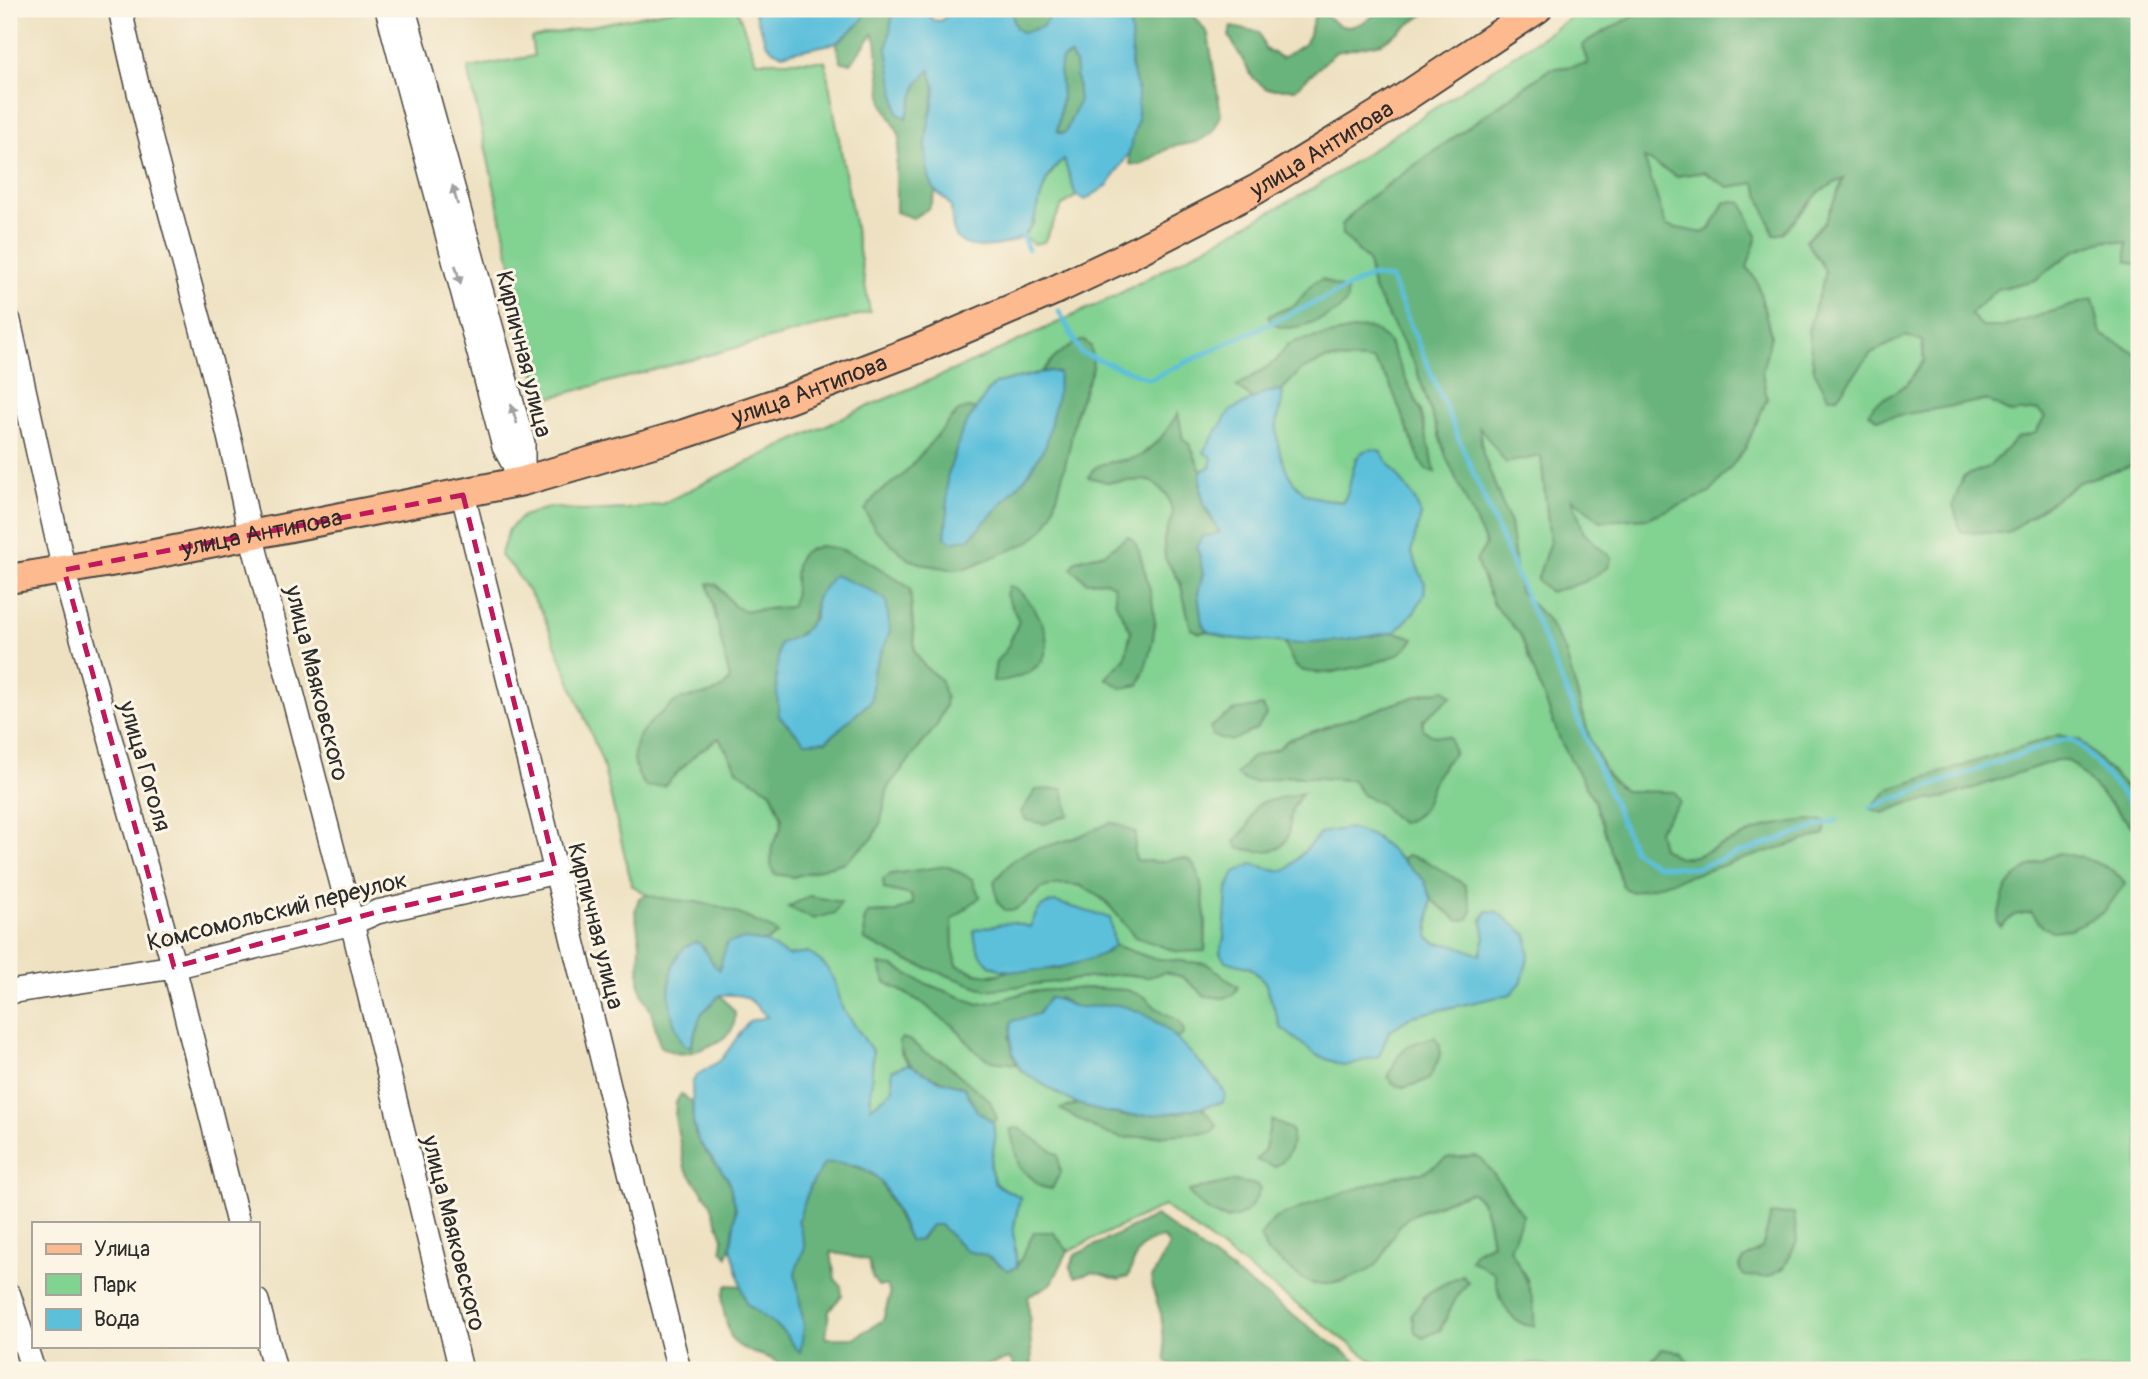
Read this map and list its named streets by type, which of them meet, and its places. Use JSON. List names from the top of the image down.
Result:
{
  "streets": {
    "main road": ["улица Антипова"],
    "street": [
      "Кирпичная улица",
      "улица Маяковского",
      "улица Гоголя",
      "Комсомольский переулок"
    ]
  },
  "crossings": [
    ["улица Антипова", "Кирпичная улица"],
    ["улица Антипова", "улица Маяковского"],
    ["улица Антипова", "улица Гоголя"],
    ["Кирпичная улица", "Комсомольский переулок"],
    ["улица Маяковского", "Комсомольский переулок"],
    ["улица Гоголя", "Комсомольский переулок"]
  ],
  "legend": ["Улица", "Парк", "Вода"]
}
